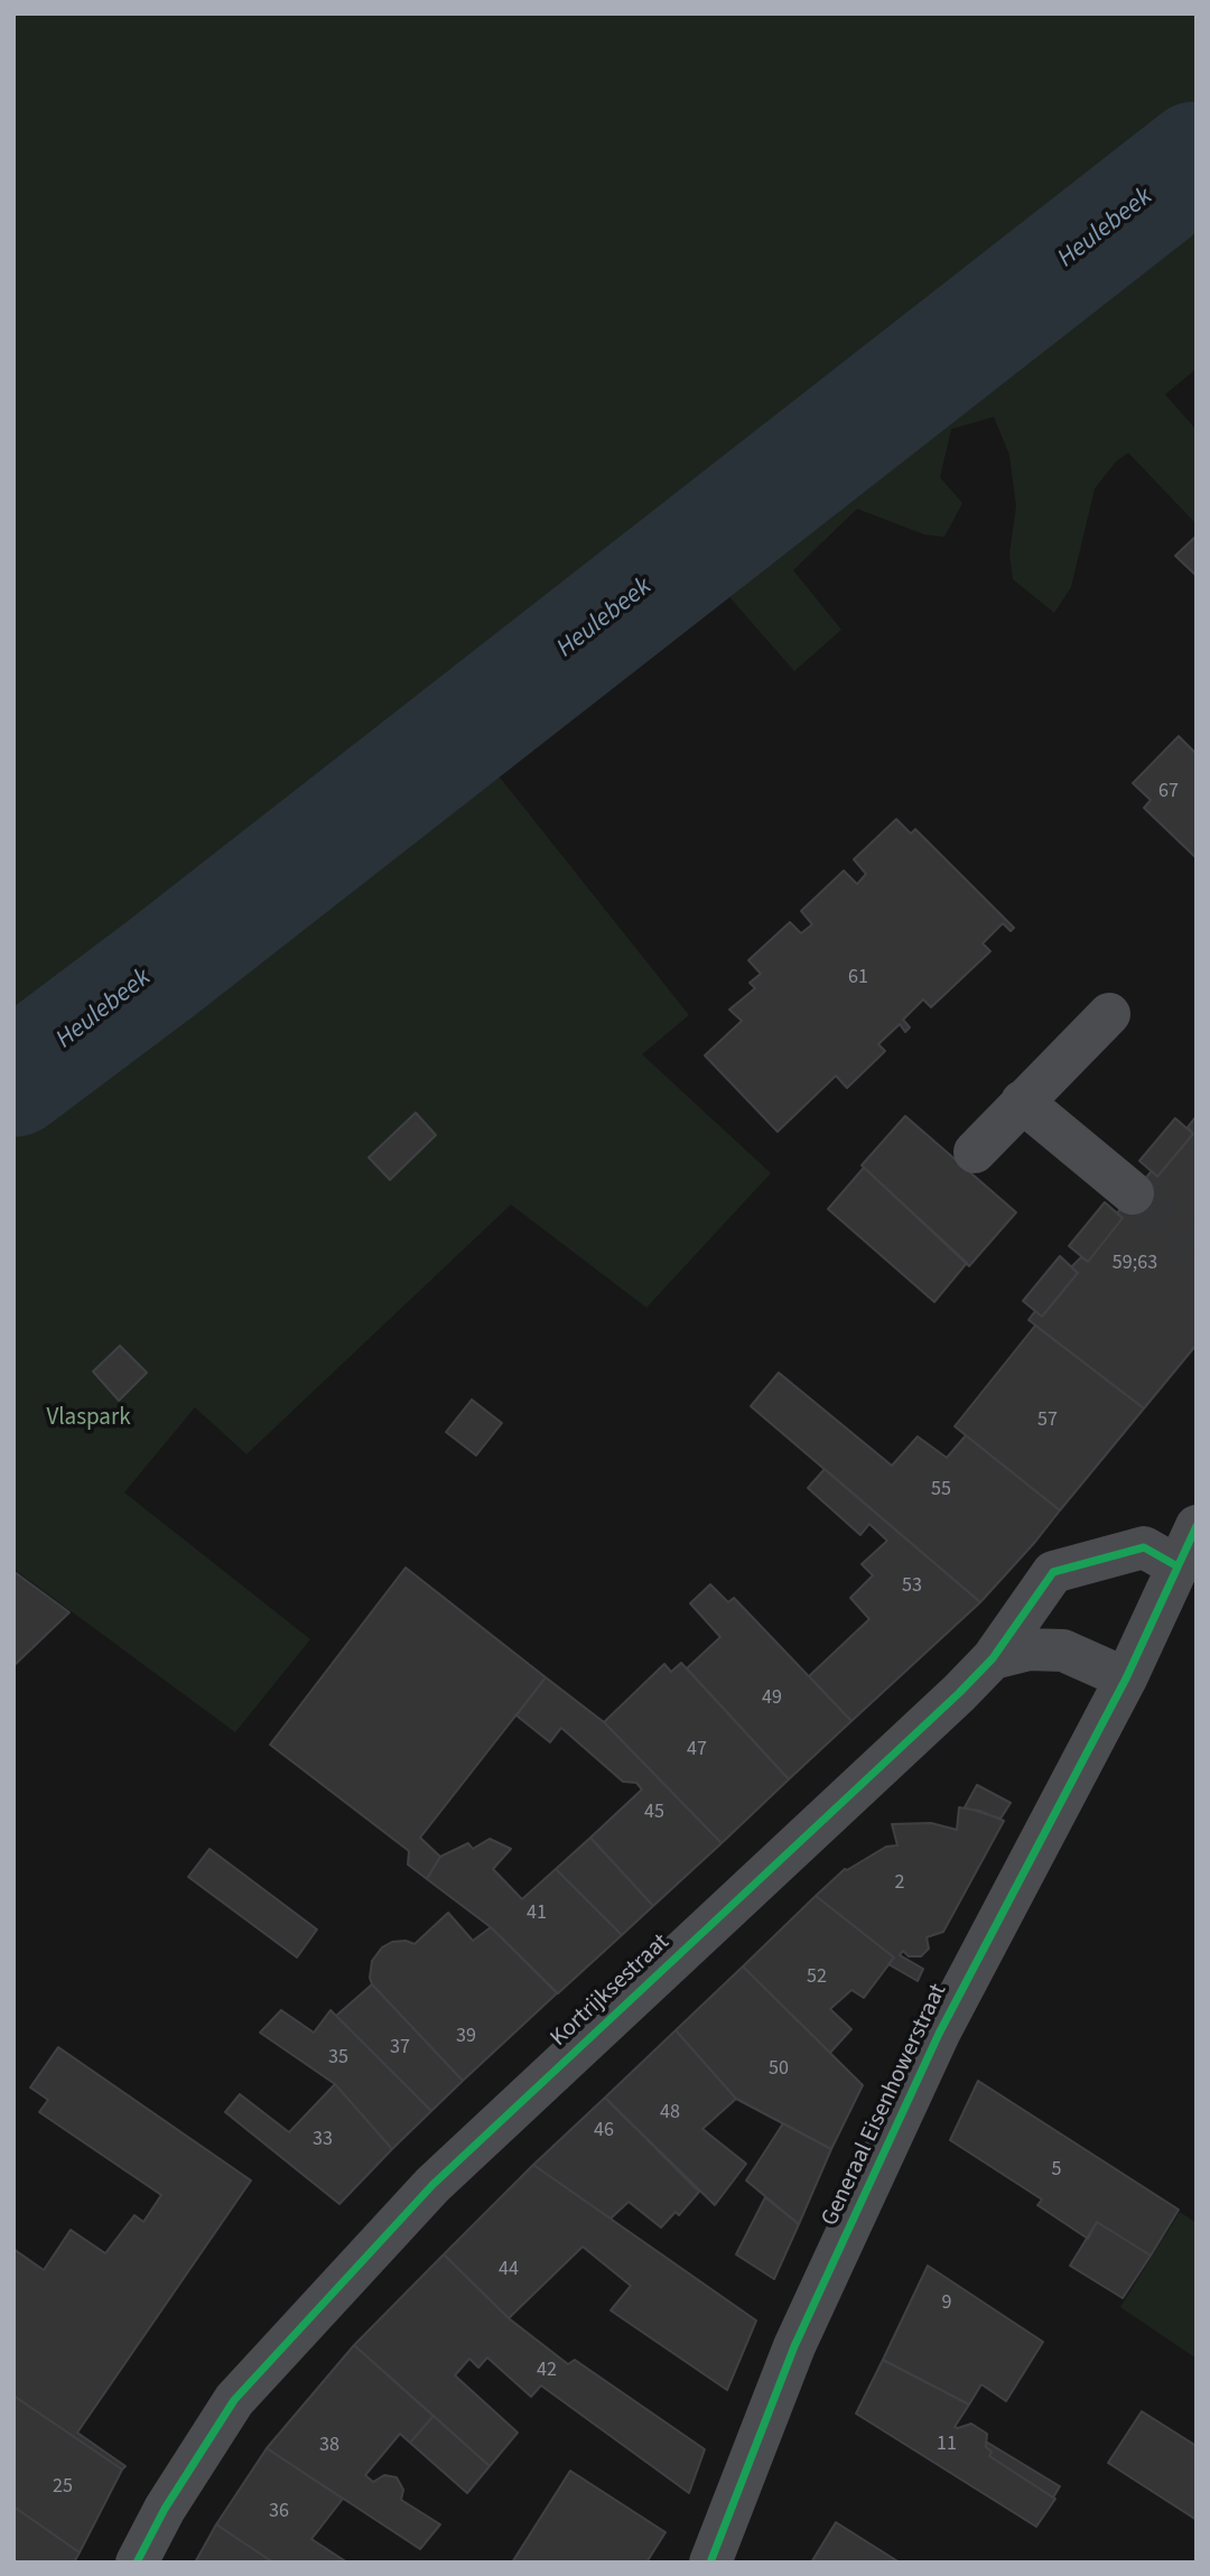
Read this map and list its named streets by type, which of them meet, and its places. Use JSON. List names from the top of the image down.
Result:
{
  "streets": {
    "street": ["Kortrijksestraat", "Generaal Eisenhowerstraat"]
  },
  "water": ["Heulebeek"],
  "parks": ["Vlaspark"],
  "house_numbers": [
    "67",
    "61",
    "59;63",
    "57",
    "55",
    "53",
    "49",
    "47",
    "45",
    "2",
    "41",
    "52",
    "39",
    "37",
    "35",
    "50",
    "48",
    "46",
    "33",
    "5",
    "44",
    "9",
    "42",
    "11",
    "38",
    "25",
    "36"
  ]
}
